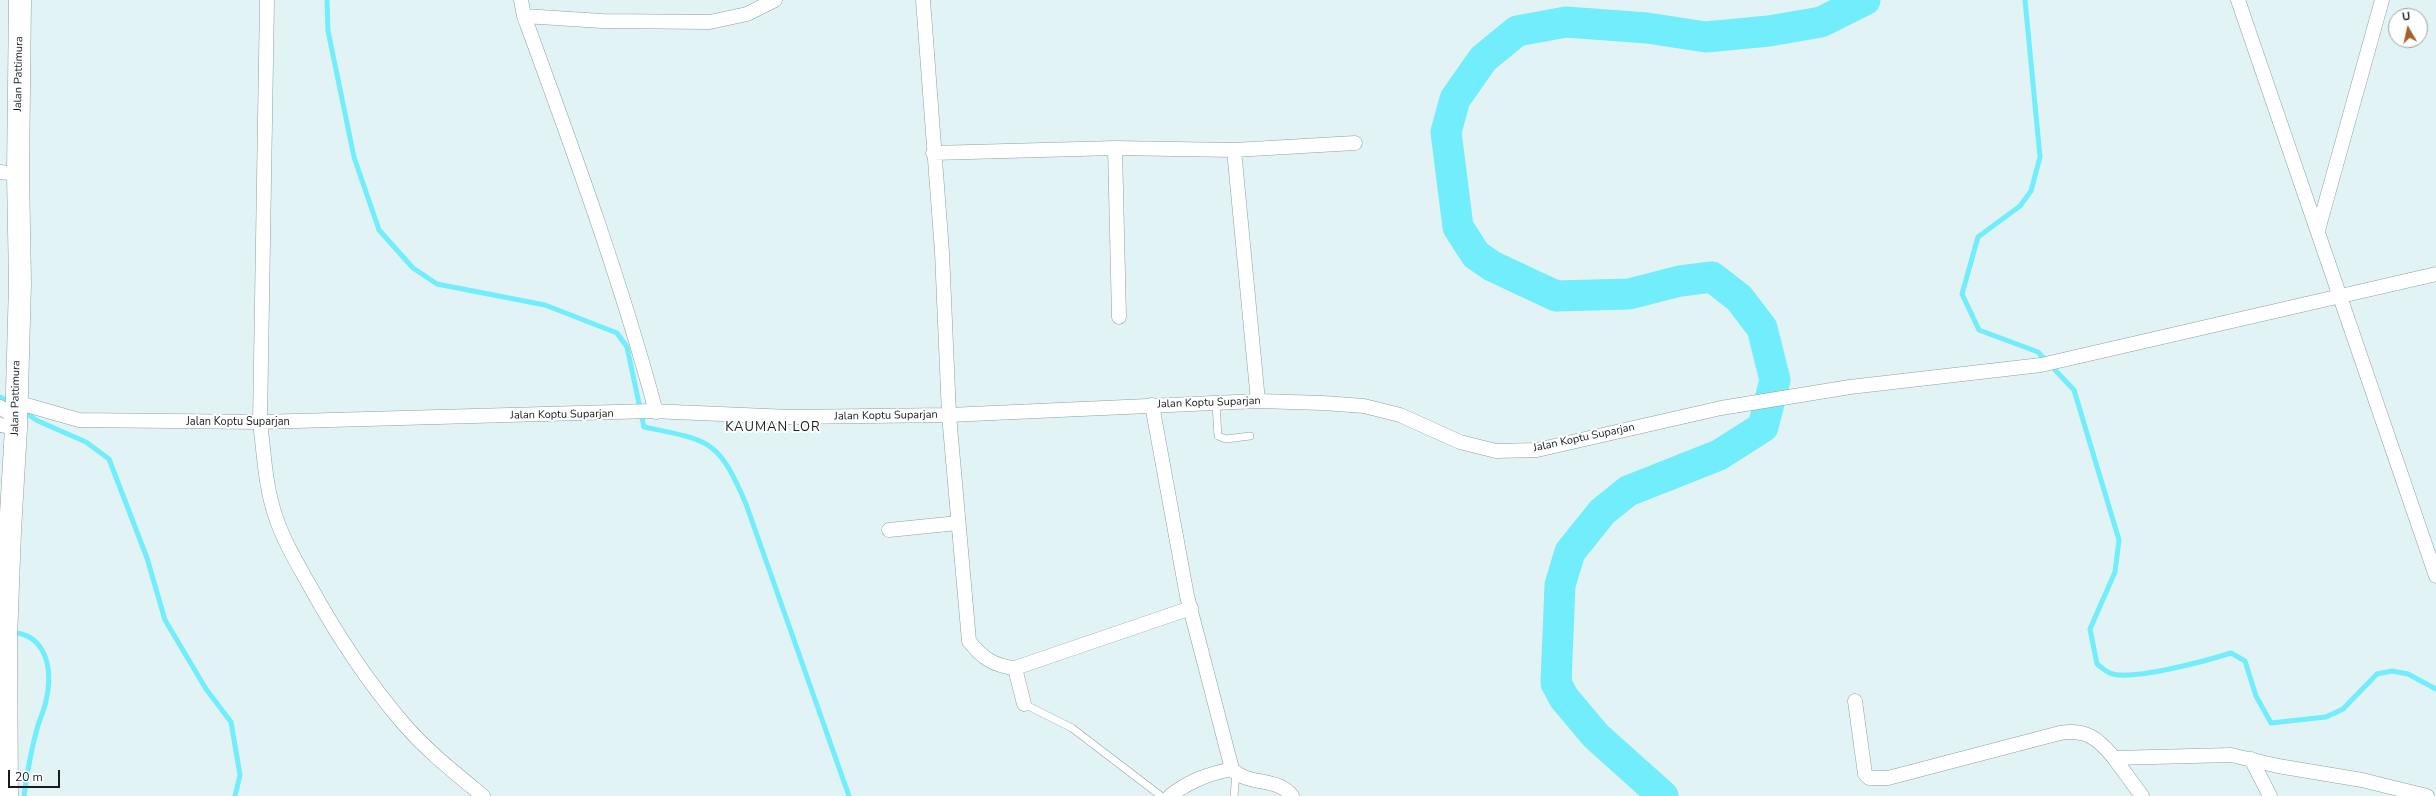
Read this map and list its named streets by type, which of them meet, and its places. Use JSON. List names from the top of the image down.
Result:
{
  "streets": {
    "main road": ["Jalan Pattimura"],
    "street": ["Jalan Koptu Suparjan"]
  },
  "crossings": [
    ["Jalan Pattimura", "Jalan Koptu Suparjan"]
  ],
  "districts": ["KAUMAN LOR"],
  "scale_bar": "20 m",
  "north": "top"
}
